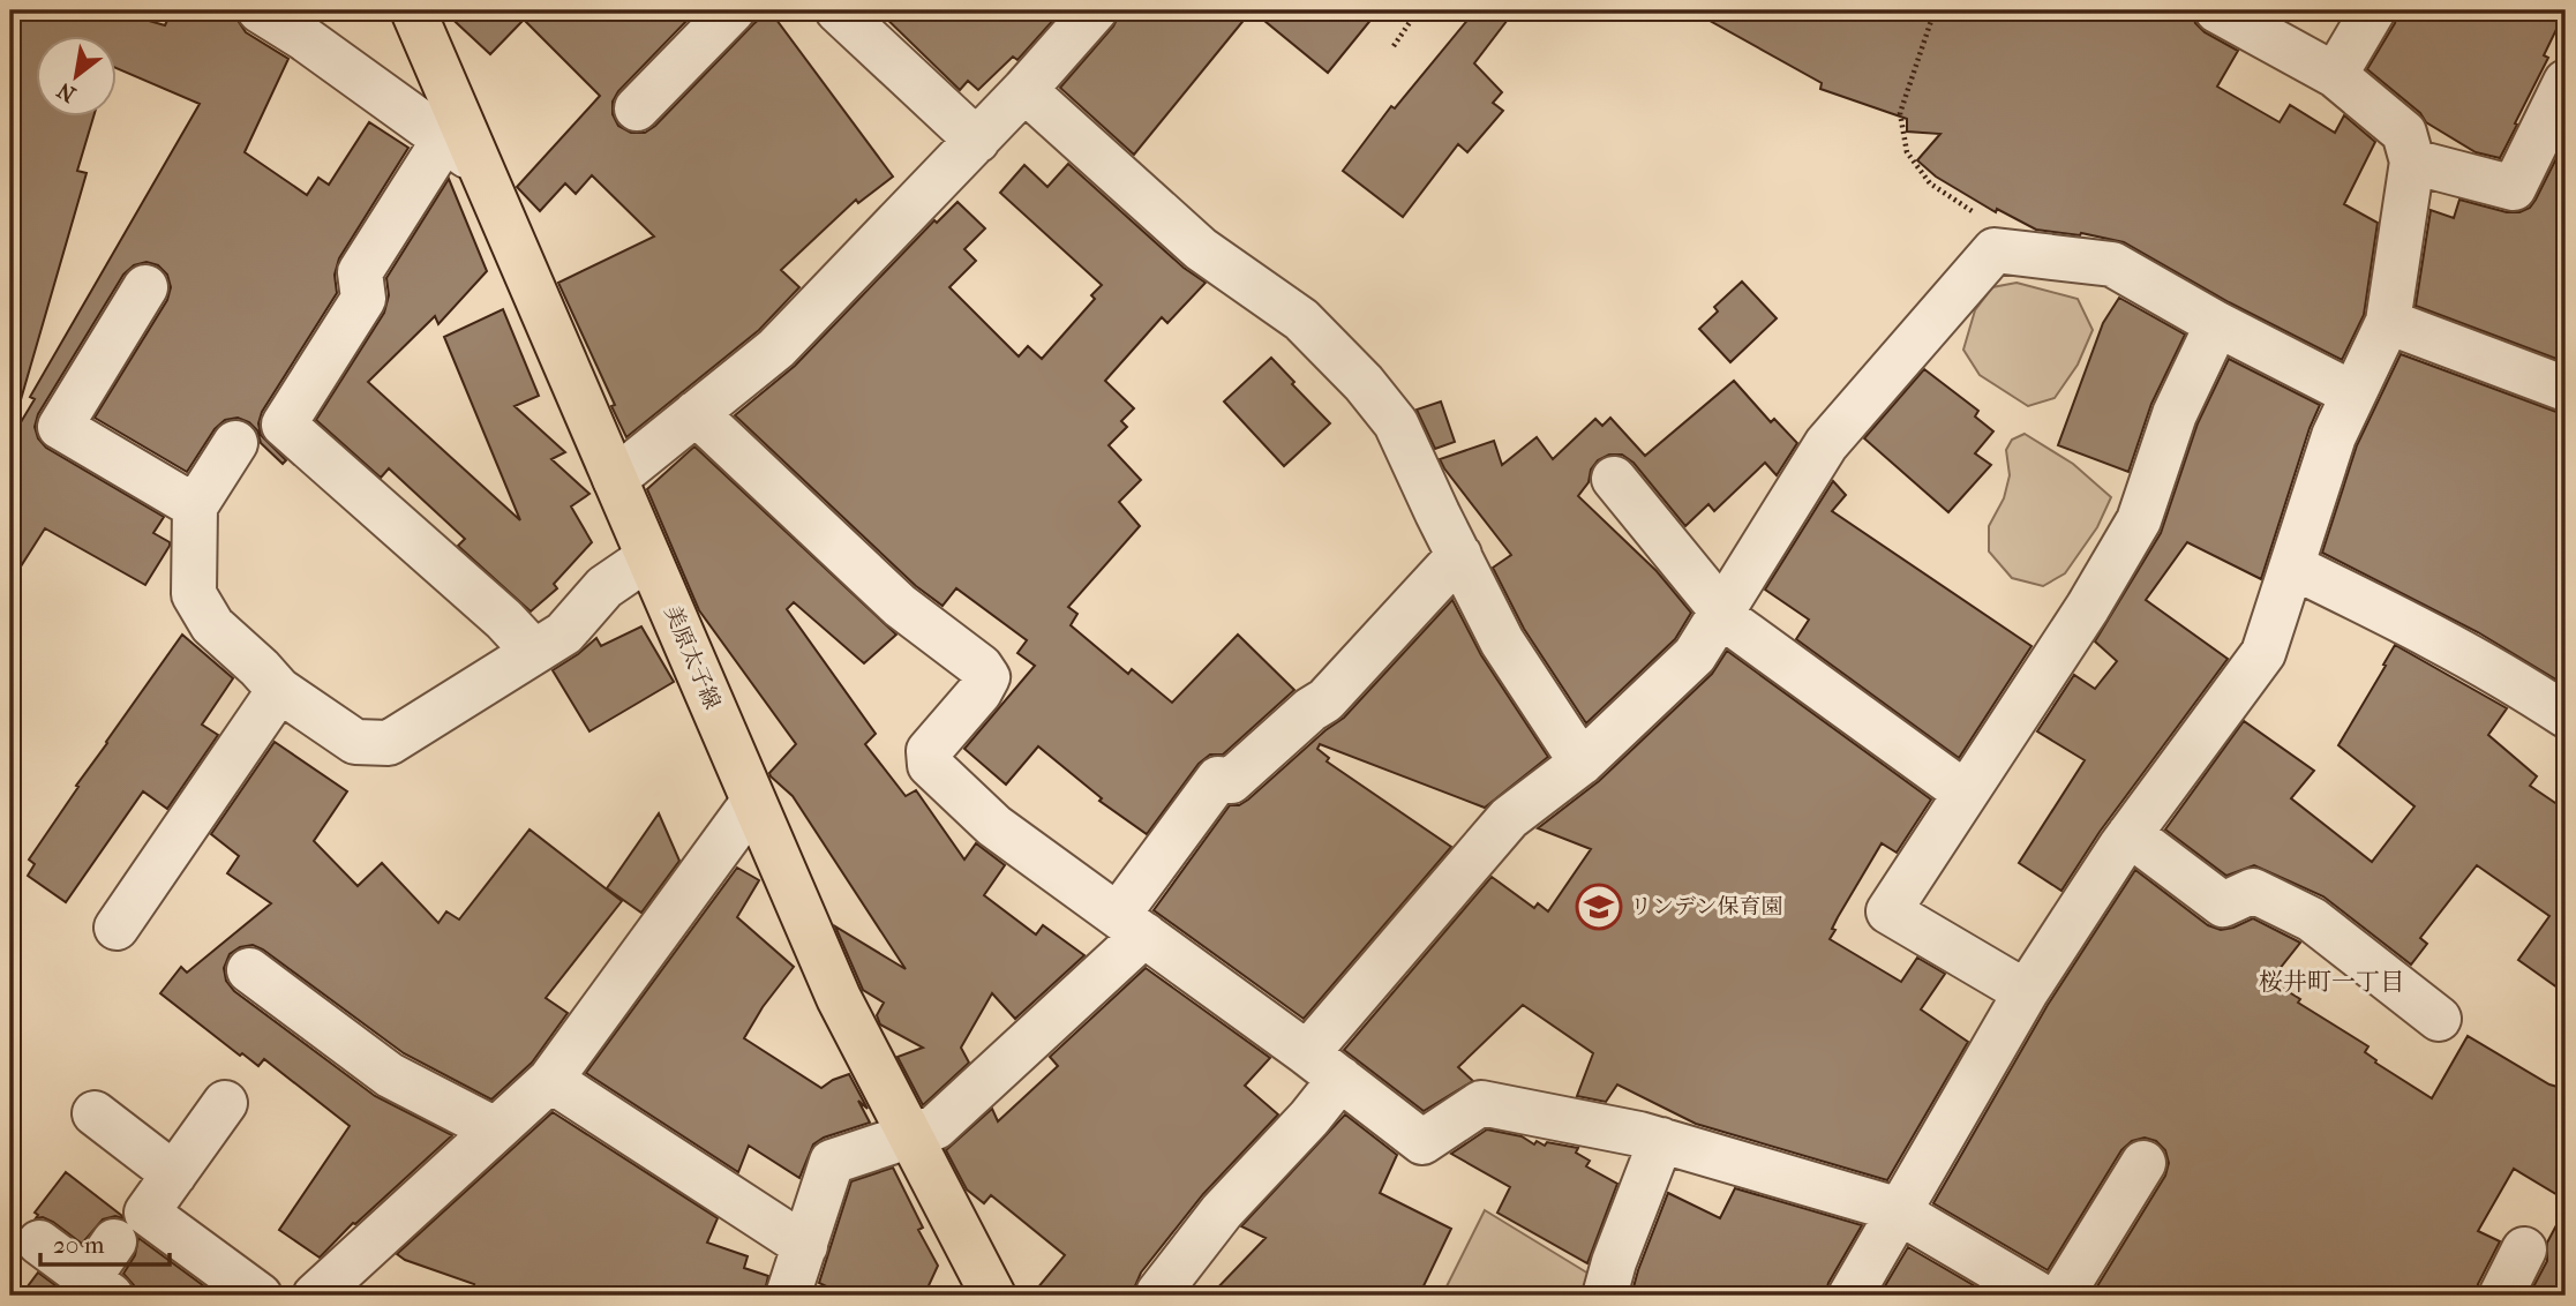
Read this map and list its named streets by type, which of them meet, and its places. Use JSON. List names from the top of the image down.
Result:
{
  "streets": {
    "main road": ["美原太子線"]
  },
  "districts": ["桜井町一丁目"],
  "places": {
    "school or university": ["リンデン保育園"]
  },
  "scale_bar": "20 m",
  "north": "bottom left"
}
